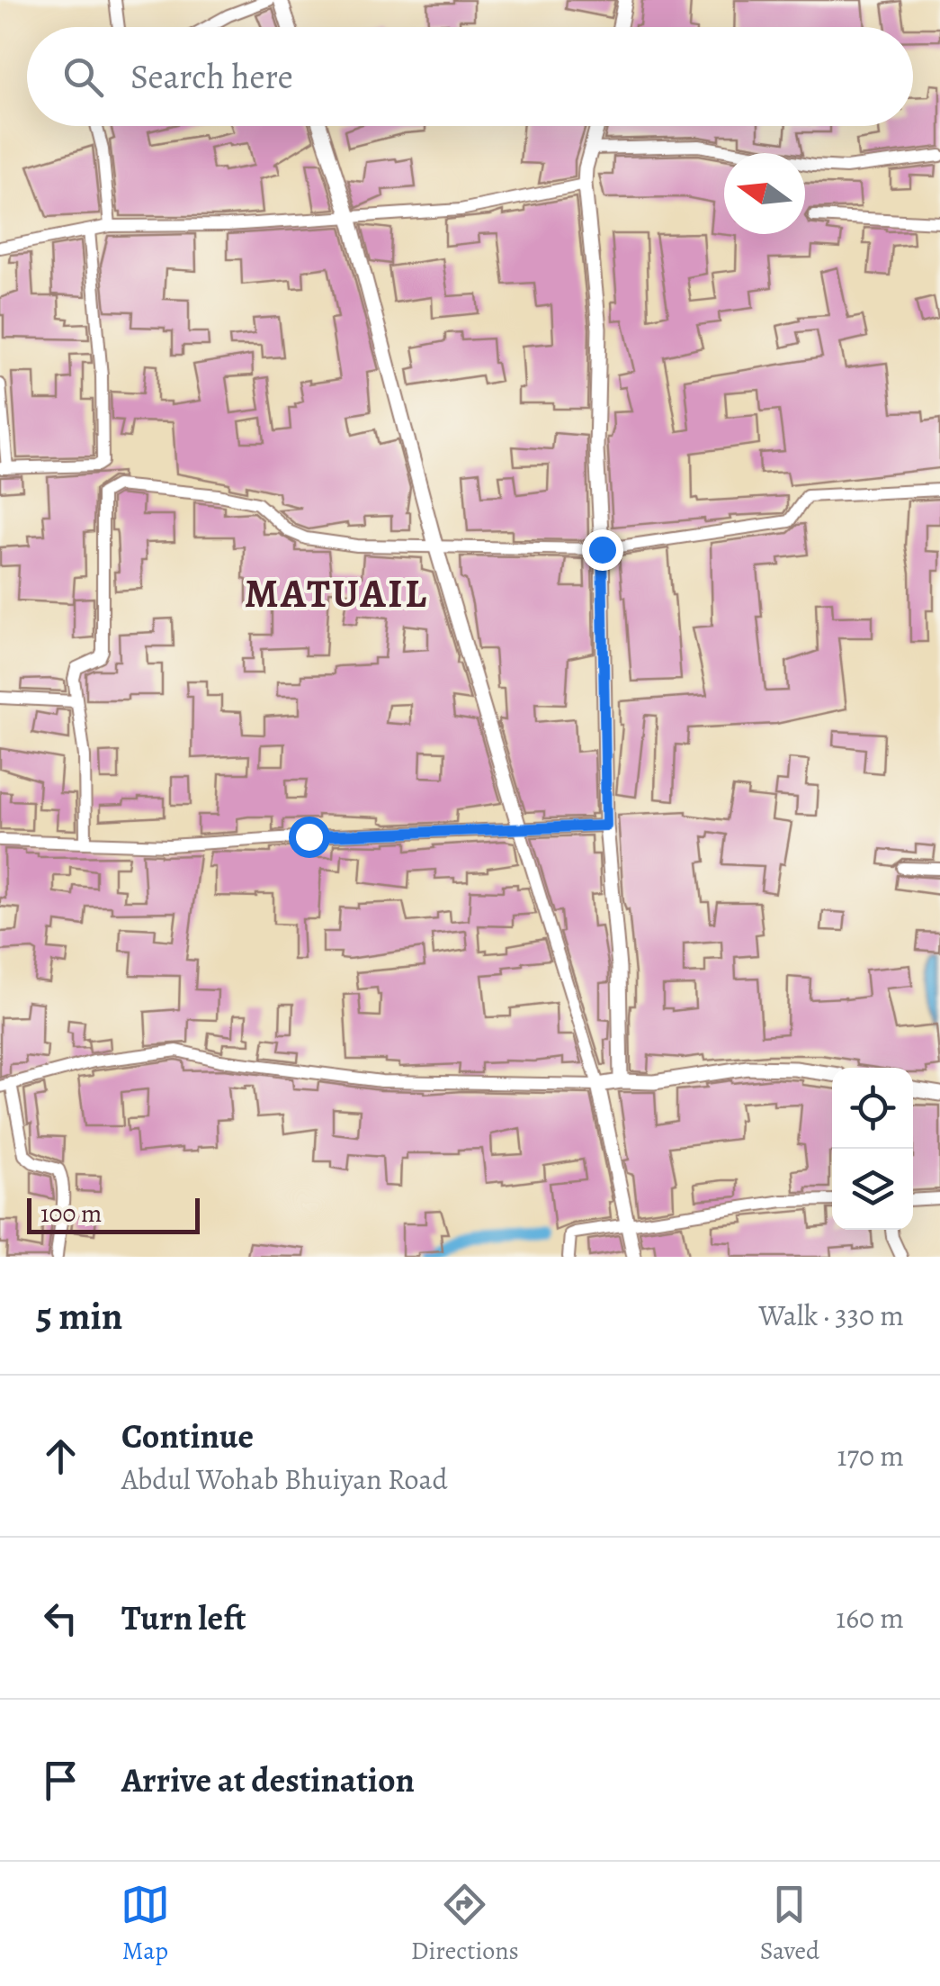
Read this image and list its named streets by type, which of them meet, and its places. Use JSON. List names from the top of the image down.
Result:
{
  "districts": ["MATUAIL"],
  "scale_bar": "100 m",
  "north": "left",
  "page": {
    "search": "Search here",
    "scale": "100 m",
    "heading": ["5 min", "Walk · 330 m"],
    "list": [
      ["Continue", "Abdul Wohab Bhuiyan Road", "170 m"],
      ["Turn left", "160 m"],
      "Arrive at destination"
    ],
    "nav": ["Map", "Directions", "Saved"]
  }
}
